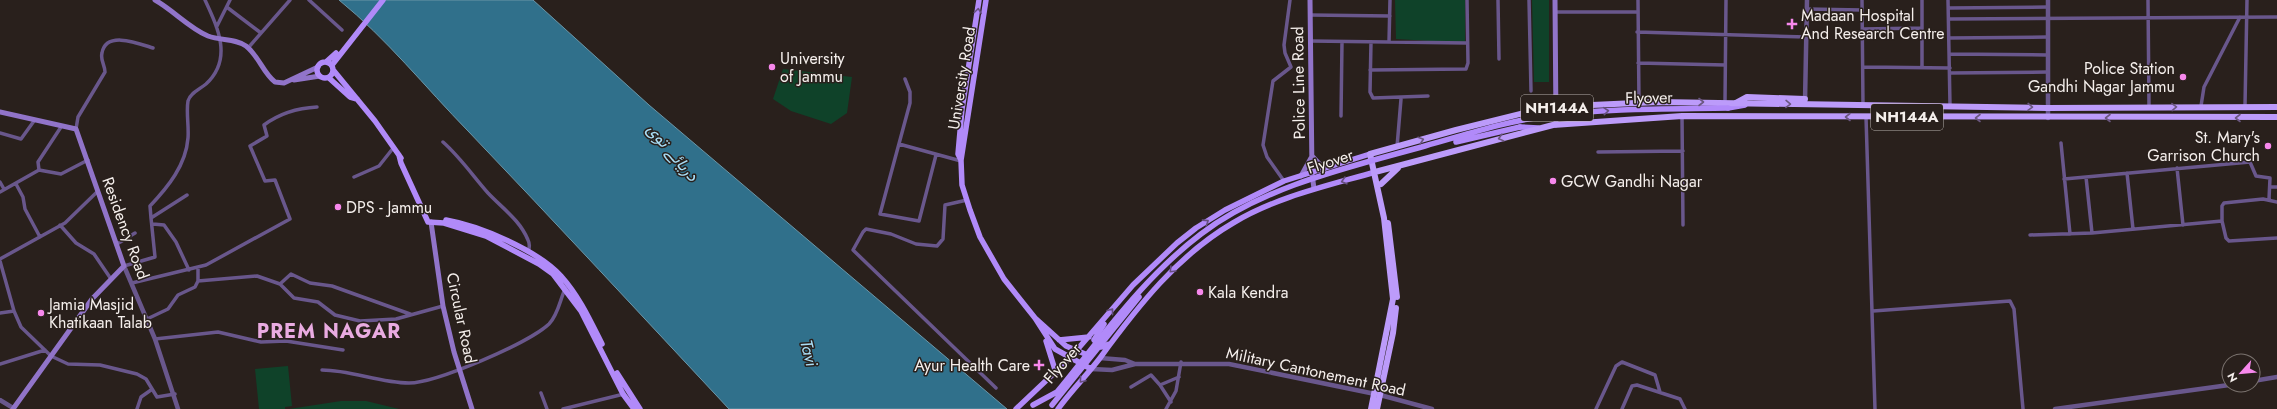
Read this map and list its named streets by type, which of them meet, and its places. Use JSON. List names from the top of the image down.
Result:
{
  "streets": {
    "highway": ["NH144A"],
    "main road": [
      "University Road",
      "Police Line Road",
      "Flyover",
      "Residency Road",
      "Circular Road"
    ],
    "street": ["Military Cantonement Road"]
  },
  "crossings": [
    ["Flyover", "NH144A"]
  ],
  "districts": ["PREM NAGAR"],
  "water": ["دریائے توی", "Tavi"],
  "places": {
    "health": ["Madaan Hospital And Research Centre", "Ayur Health Care"],
    "other": [
      "University of Jammu",
      "Police Station Gandhi Nagar Jammu",
      "St. Mary's Garrison Church",
      "GCW Gandhi Nagar",
      "DPS - Jammu",
      "Kala Kendra",
      "Jamia Masjid Khatikaan Talab"
    ]
  },
  "north": "bottom left"
}
